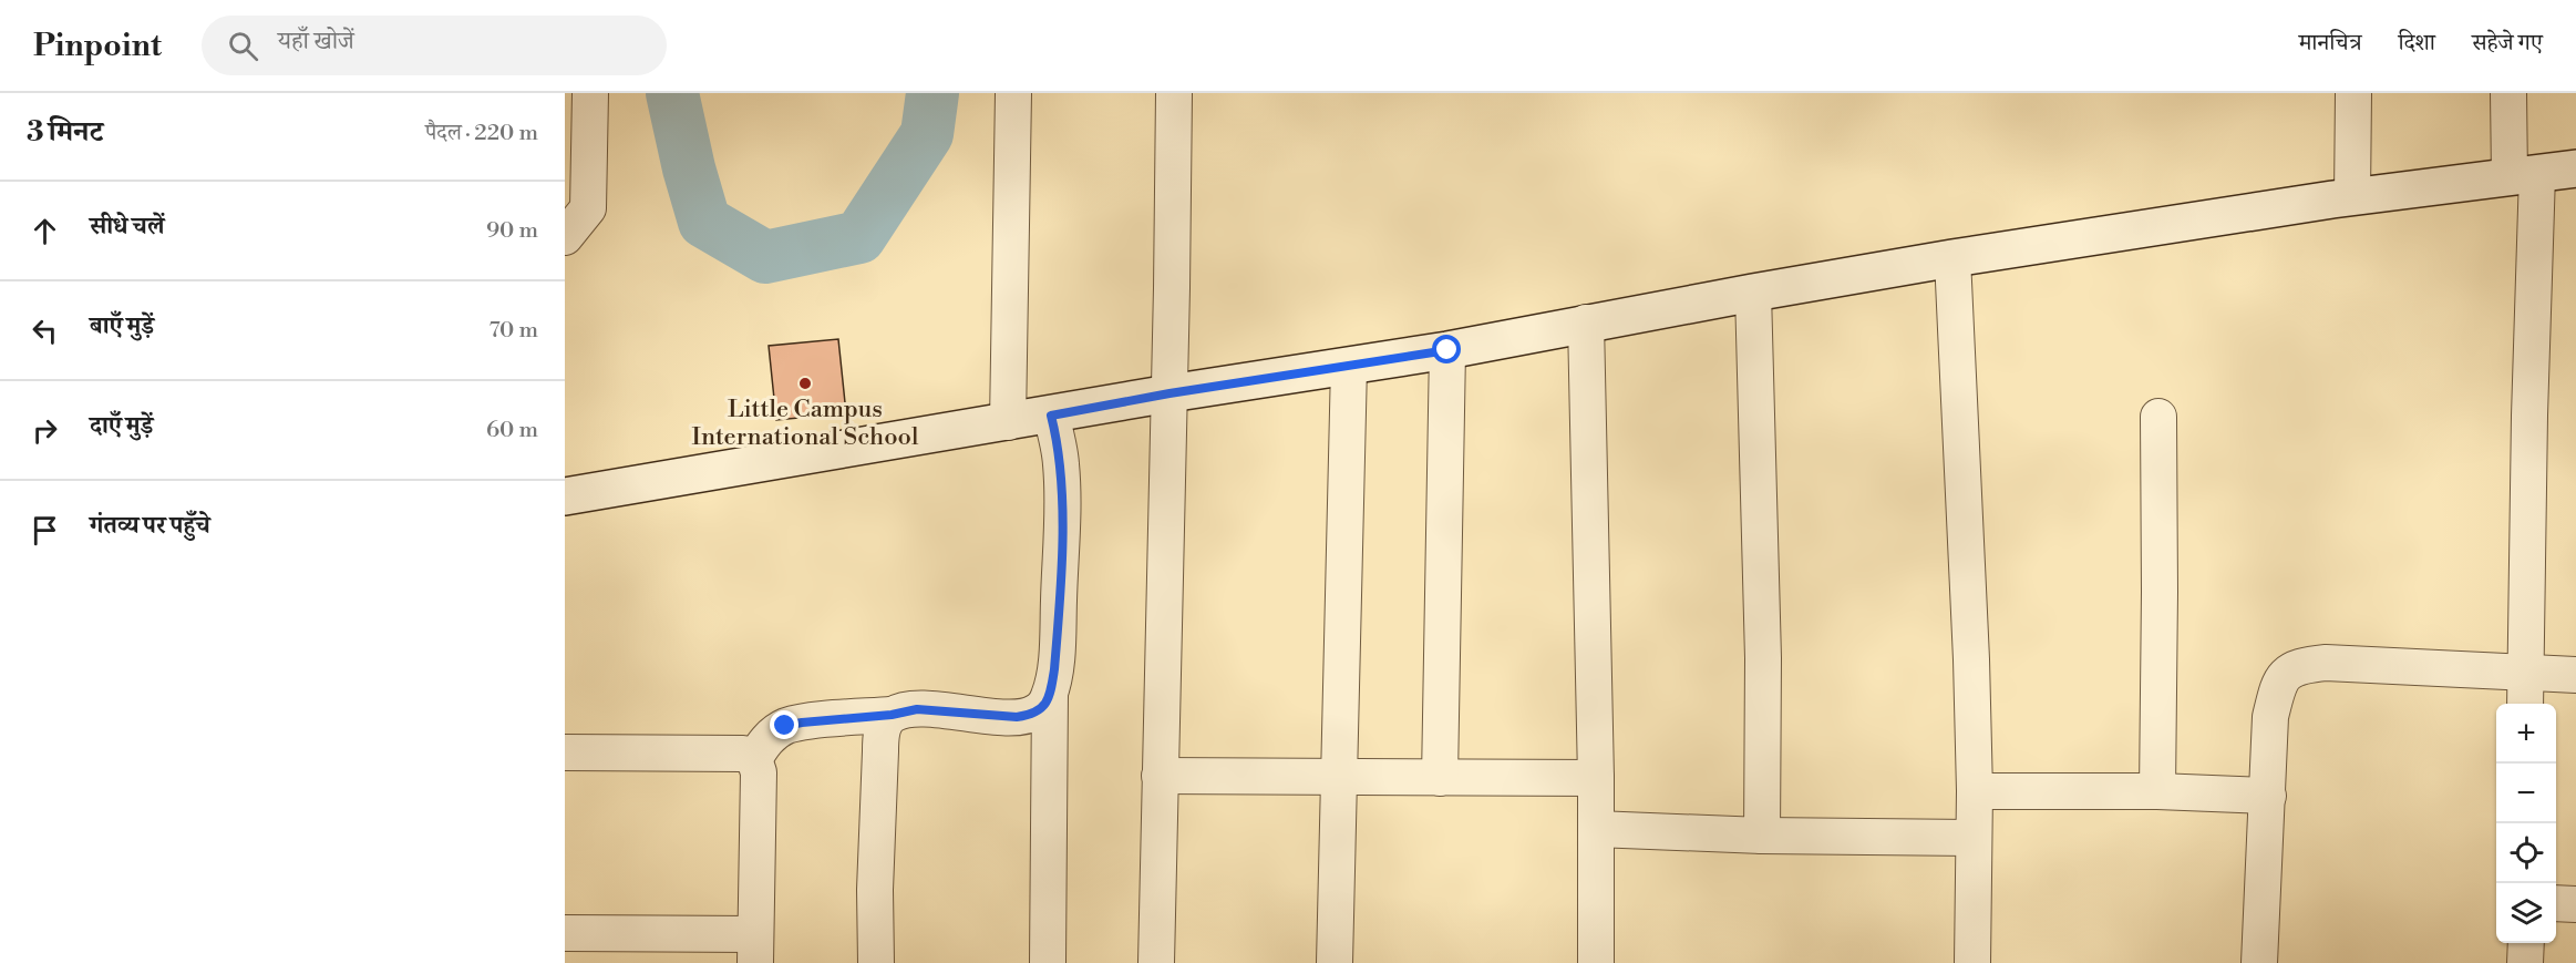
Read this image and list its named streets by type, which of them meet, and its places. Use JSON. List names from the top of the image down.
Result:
{
  "places": ["Little Campus International School"],
  "page": {
    "header": "Pinpoint",
    "search": "यहाँ खोजें",
    "nav": ["मानचित्र", "दिशा", "सहेजे गए"],
    "heading": ["3 मिनट", "पैदल · 220 m"],
    "list": [
      ["सीधे चलें", "90 m"],
      ["बाएँ मुड़ें", "70 m"],
      ["दाएँ मुड़ें", "60 m"],
      "गंतव्य पर पहुँचे"
    ],
    "map_buttons": ["+", "−"]
  }
}
